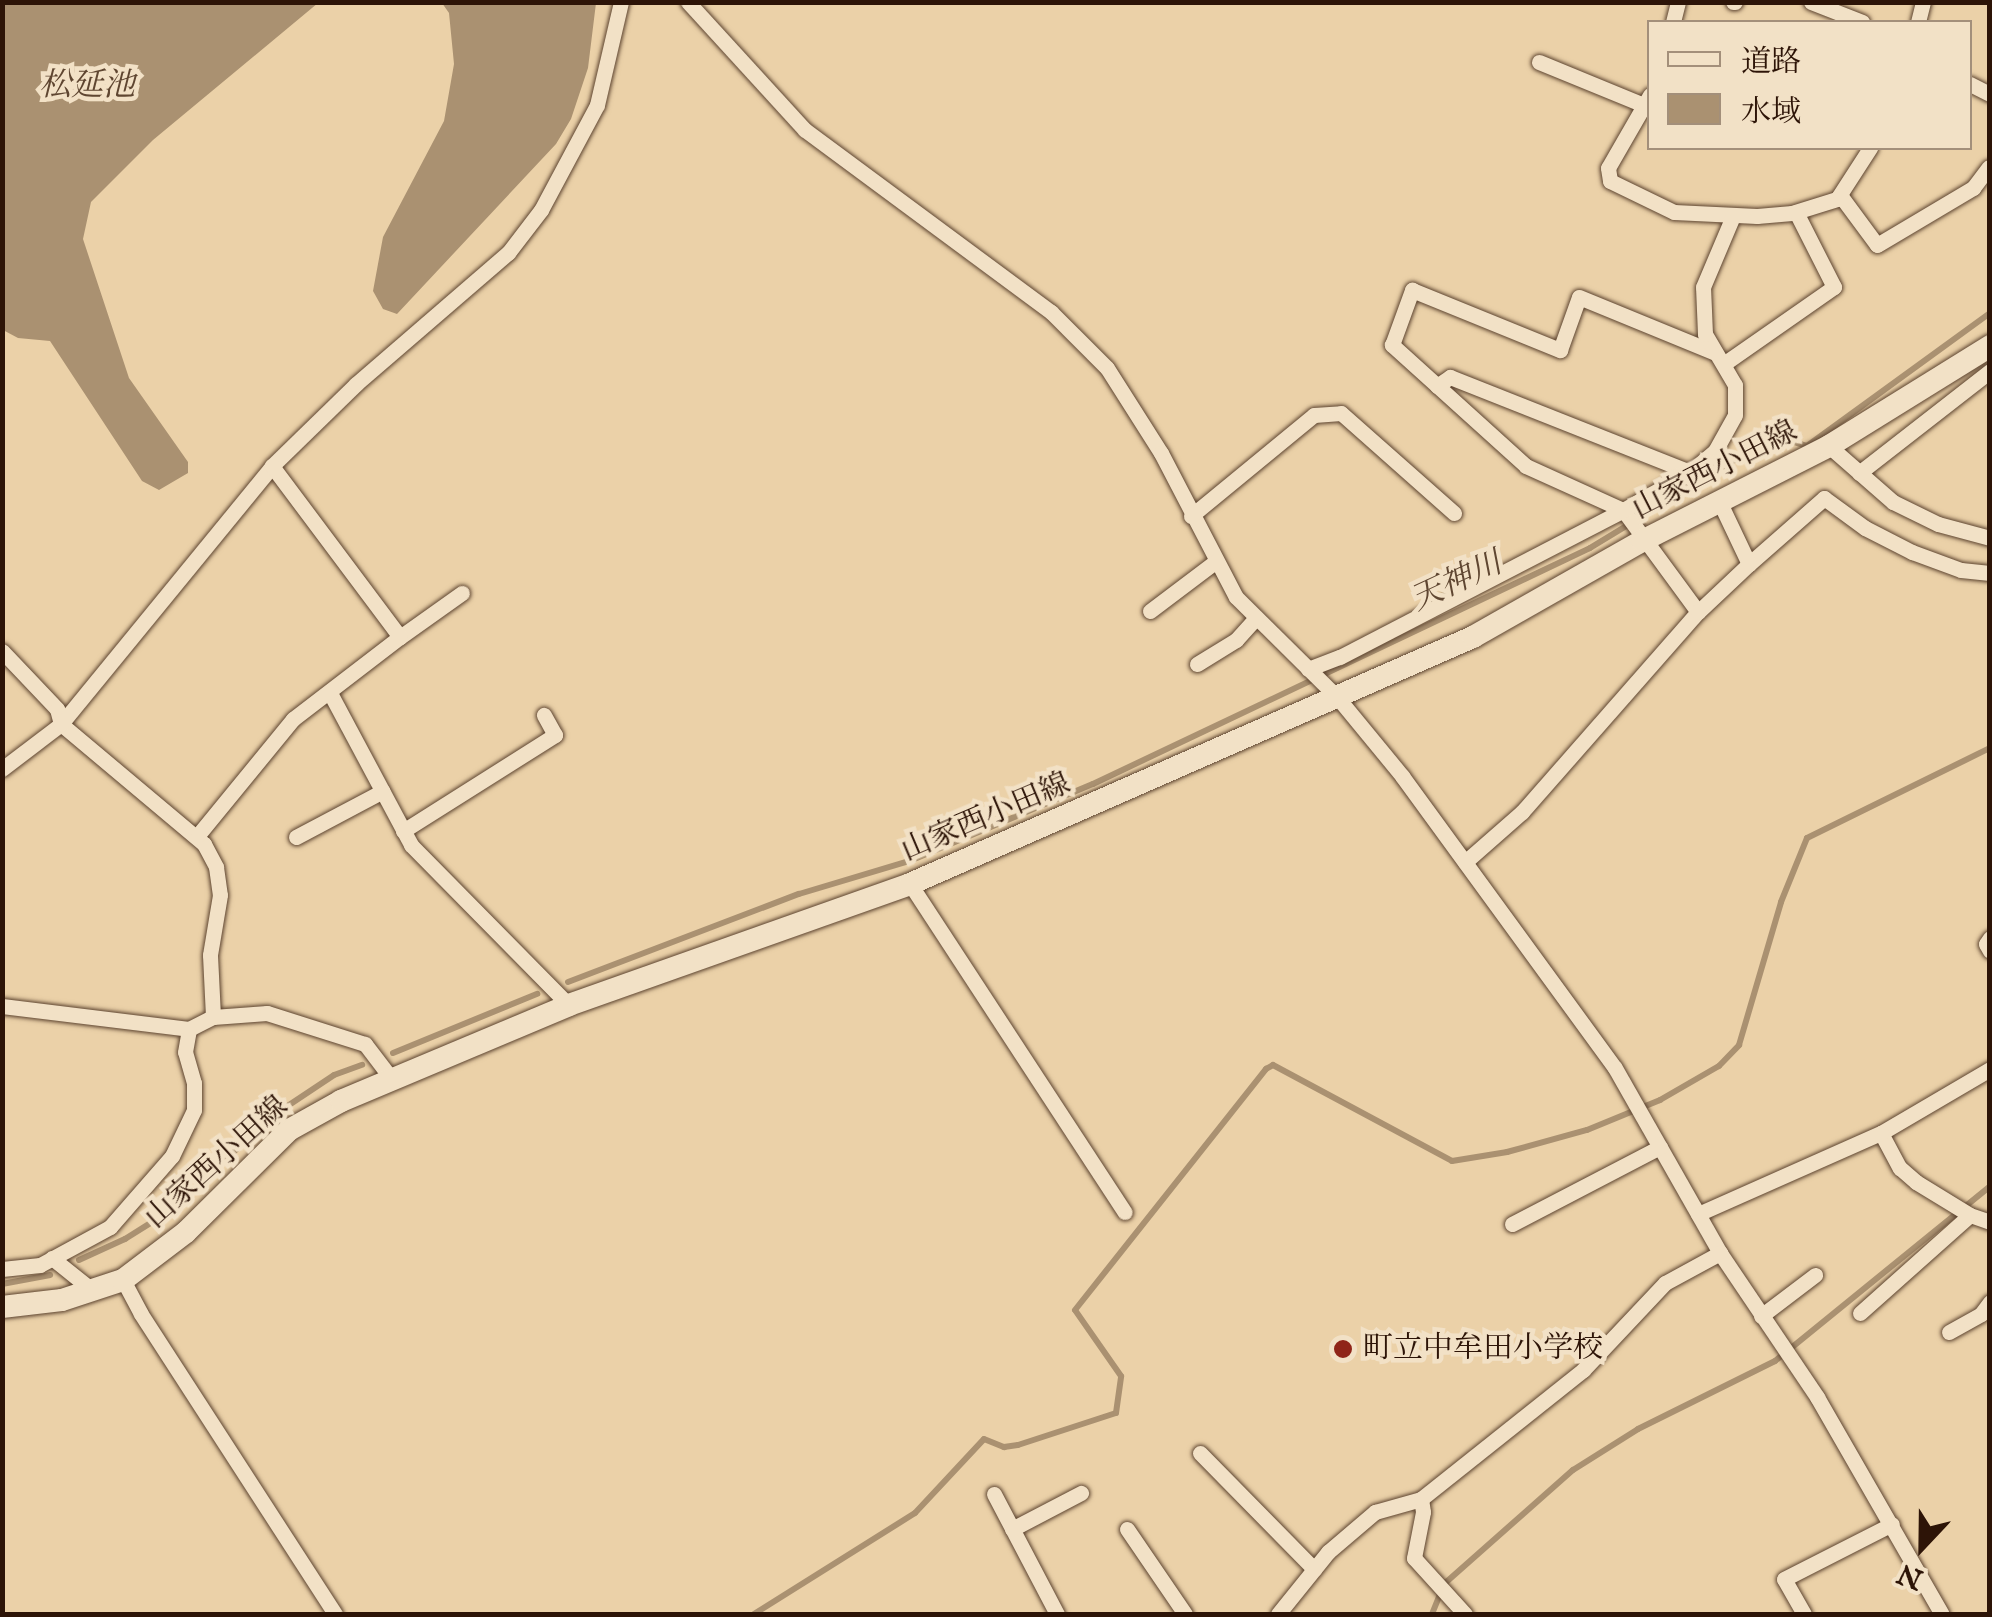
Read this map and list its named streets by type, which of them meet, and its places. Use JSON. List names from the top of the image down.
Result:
{
  "streets": {
    "main road": ["山家西小田線"]
  },
  "water": ["松延池", "天神川"],
  "places": ["町立中牟田小学校"],
  "legend": ["道路", "水域"],
  "north": "bottom"
}
